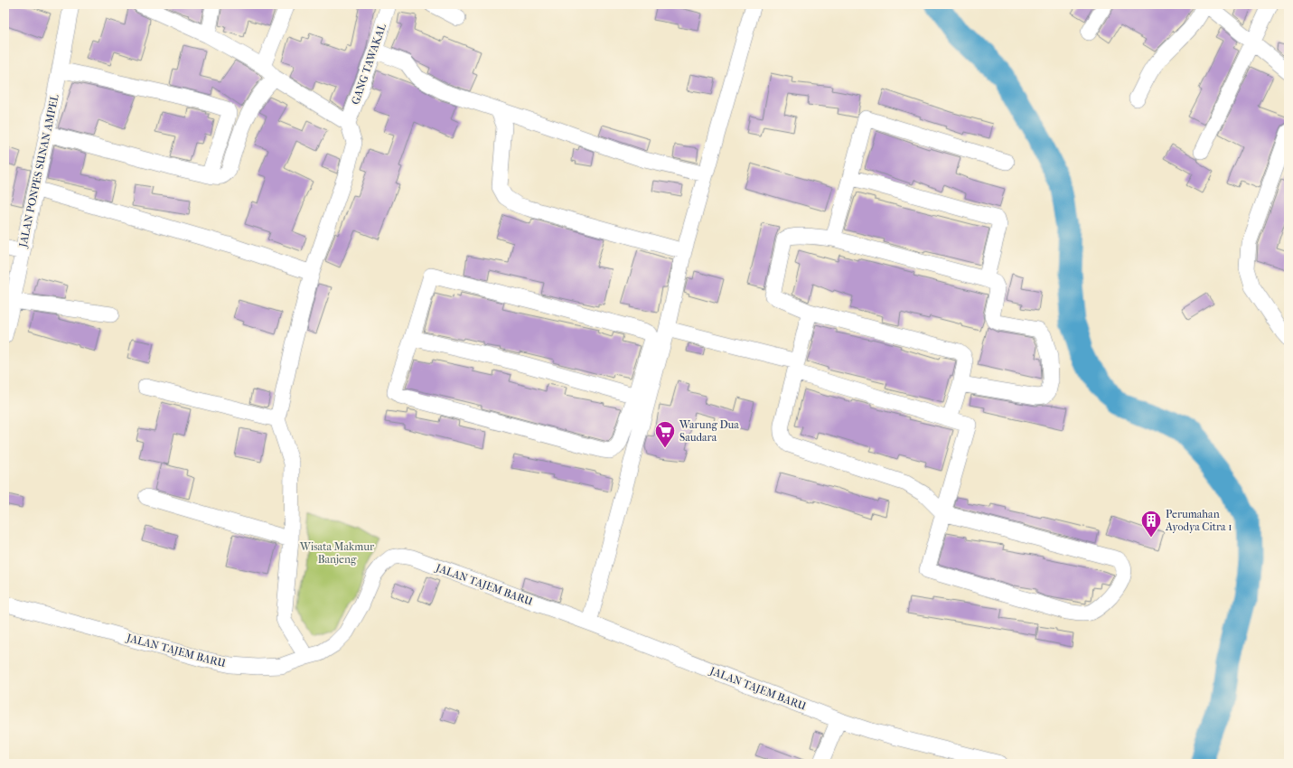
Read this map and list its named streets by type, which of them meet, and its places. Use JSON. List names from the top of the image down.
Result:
{
  "streets": {
    "street": ["GANG TAWAKAL", "JALAN PONPES SUNAN AMPEL", "JALAN TAJEM BARU"]
  },
  "parks": ["Wisata Makmur Banjeng"],
  "places": {
    "supermarket": ["Warung Dua Saudara"],
    "building": ["Perumahan Ayodya Citra 1"]
  }
}
